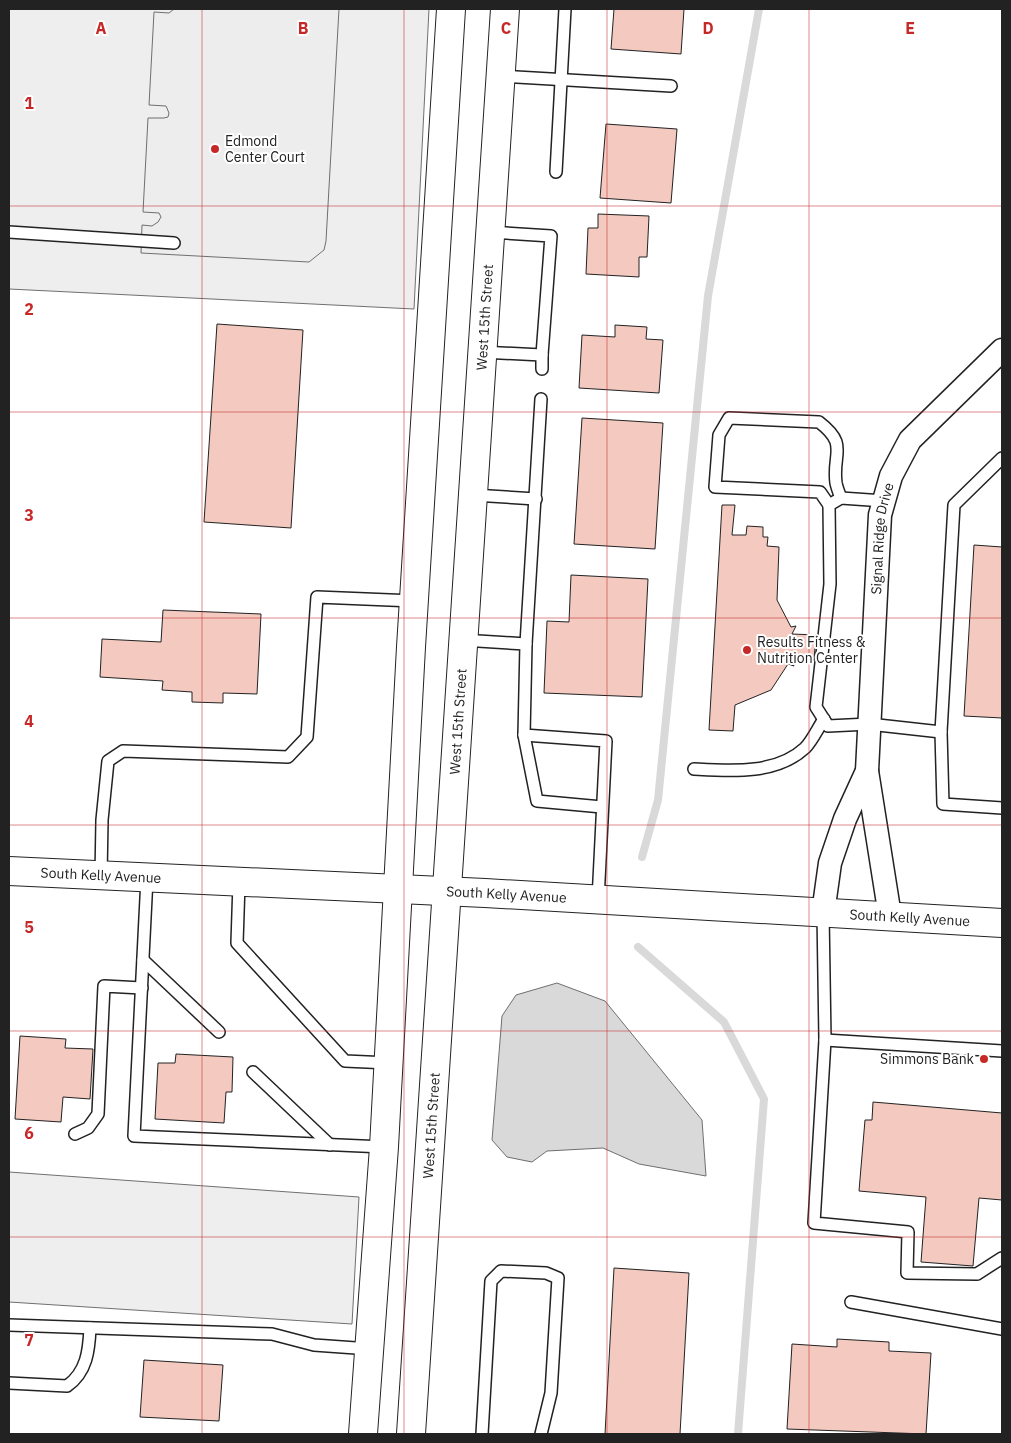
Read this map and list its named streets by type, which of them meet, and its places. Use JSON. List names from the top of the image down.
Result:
{
  "streets": {
    "main road": ["West 15th Street", "South Kelly Avenue"],
    "street": ["Signal Ridge Drive"]
  },
  "crossings": [
    ["West 15th Street", "South Kelly Avenue"],
    ["Signal Ridge Drive", "South Kelly Avenue"]
  ],
  "places": ["Edmond Center Court", "Results Fitness & Nutrition Center", "Simmons Bank"],
  "grid": {
    "columns": [
      "A",
      "B",
      "C",
      "D",
      "E"
    ],
    "rows": [
      "1",
      "2",
      "3",
      "4",
      "5",
      "6",
      "7"
    ]
  }
}
